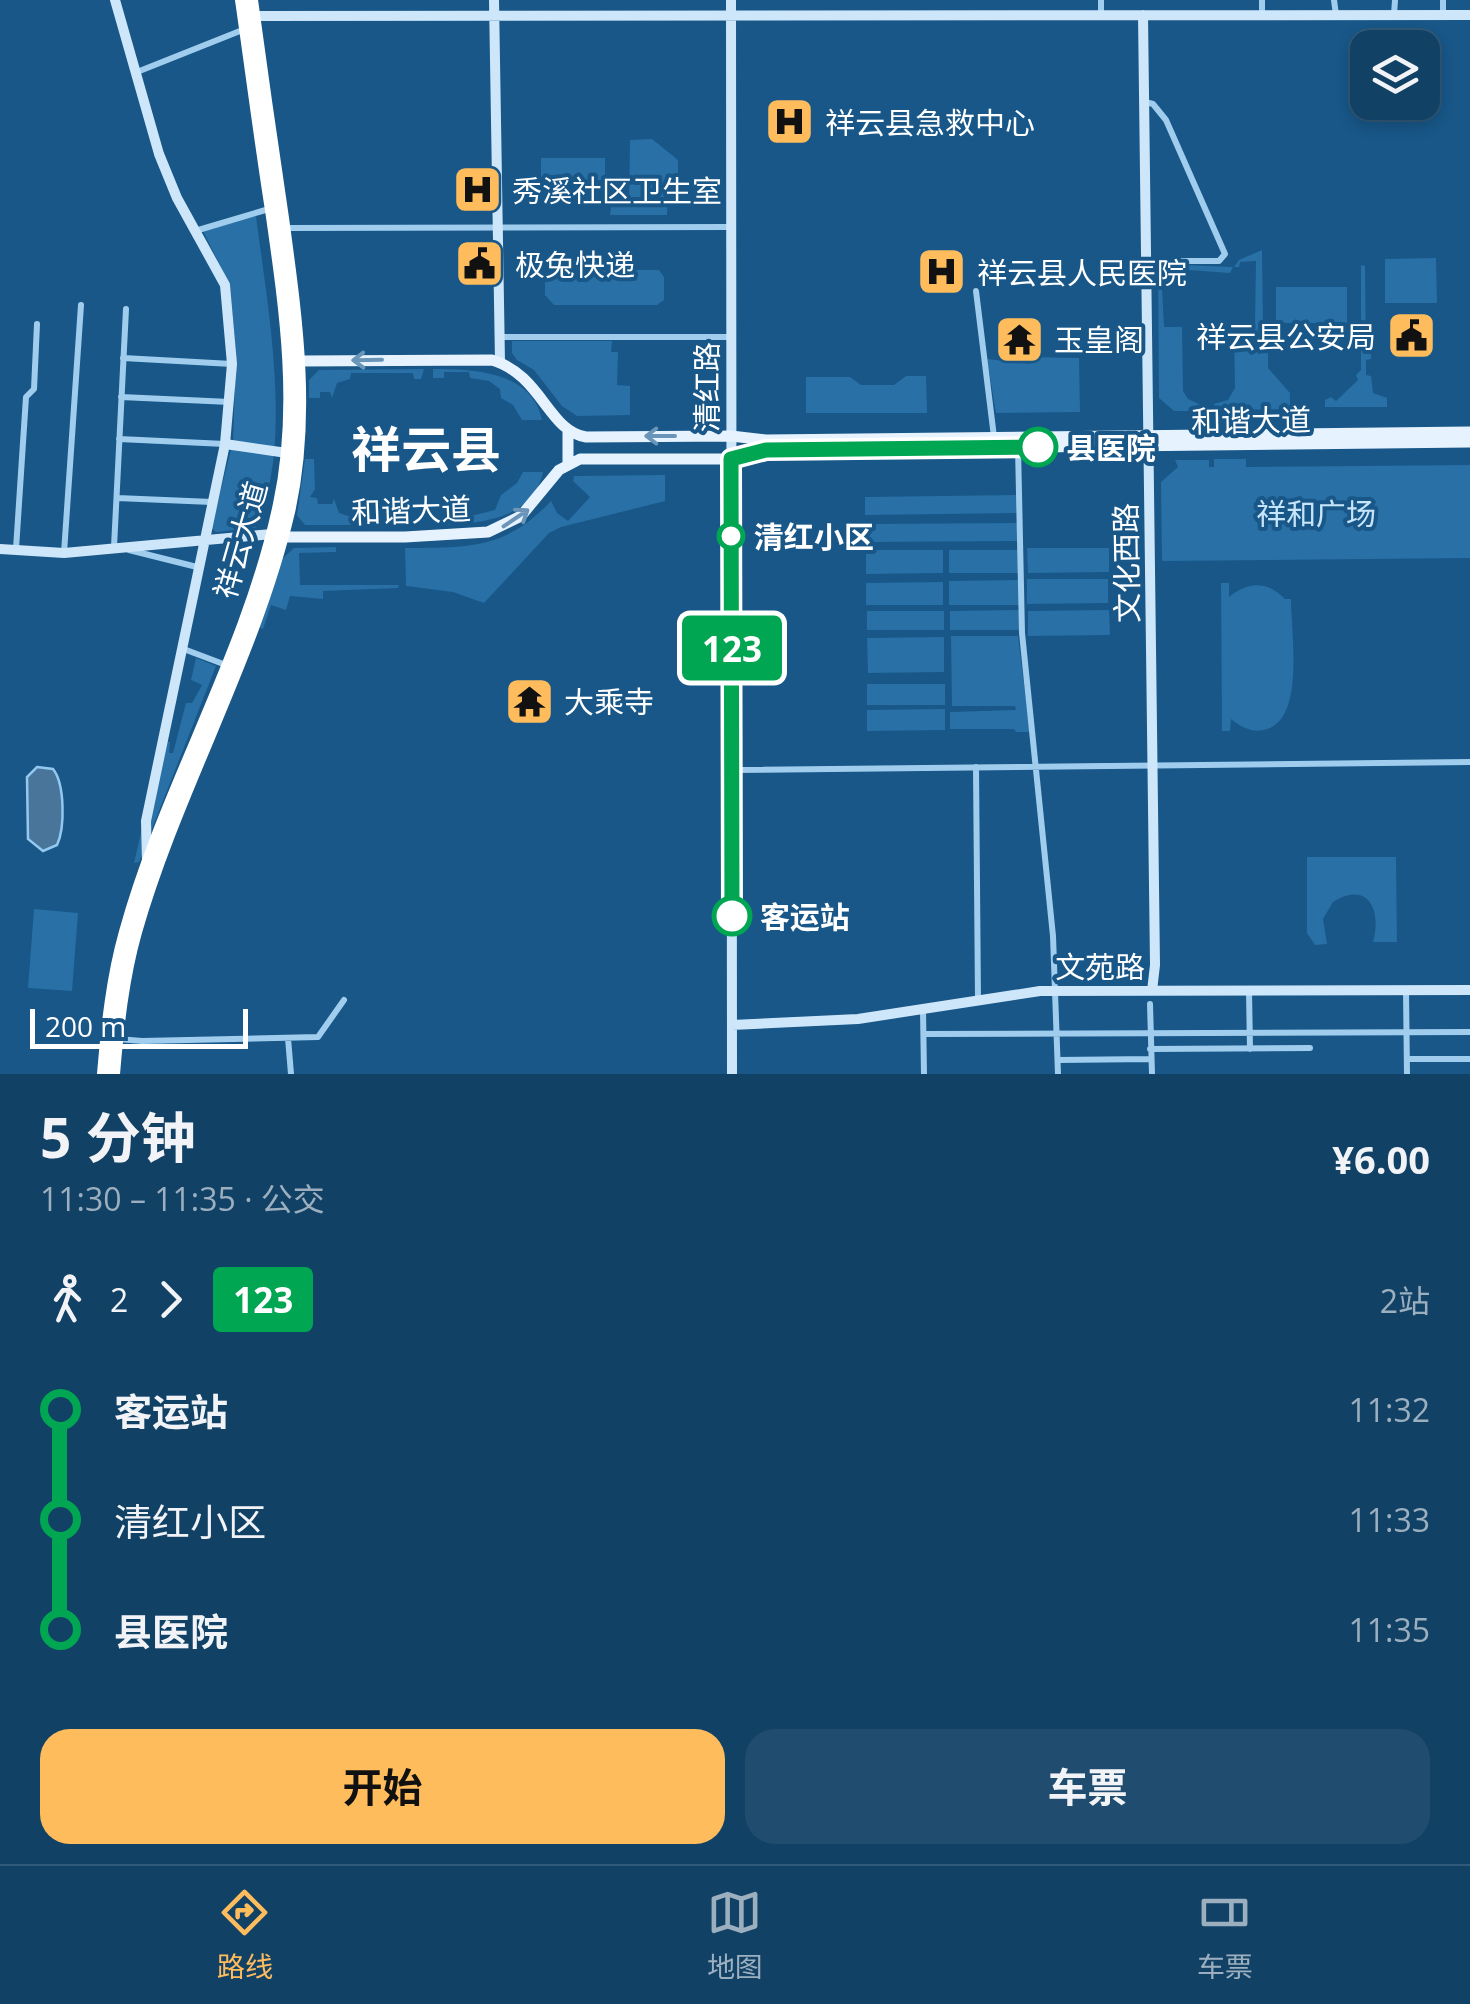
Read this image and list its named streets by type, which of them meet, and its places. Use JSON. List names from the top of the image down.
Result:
{
  "streets": {
    "highway": ["祥云大道"],
    "main road": ["和谐大道"],
    "street": ["清红路", "文化西路", "文苑路"]
  },
  "crossings": [
    ["清红路", "和谐大道"],
    ["清红路", "文苑路"],
    ["和谐大道", "祥云大道"],
    ["和谐大道", "文化西路"],
    ["文化西路", "文苑路"]
  ],
  "districts": ["祥云县"],
  "parks": ["祥和广场"],
  "places": {
    "hospital": ["祥云县急救中心", "秀溪社区卫生室", "祥云县人民医院"],
    "public building": ["极兔快递", "祥云县公安局"],
    "temple": ["玉皇阁", "大乘寺"],
    "other": ["县医院", "清红小区", "客运站"]
  },
  "lines": ["bus line 123"],
  "scale_bar": "200 m",
  "page": {
    "on_map": "123",
    "scale": "200 m",
    "heading": ["5 分钟", "11:30 – 11:35 · 公交", "¥6.00"],
    "legs": ["2", "123", "2站"],
    "list": [
      {
        "name": "客运站",
        "value": "11:32"
      },
      {
        "name": "清红小区",
        "value": "11:33"
      },
      {
        "name": "县医院",
        "value": "11:35"
      }
    ],
    "buttons": ["开始", "车票"],
    "tabs": ["路线", "地图", "车票"]
  }
}
